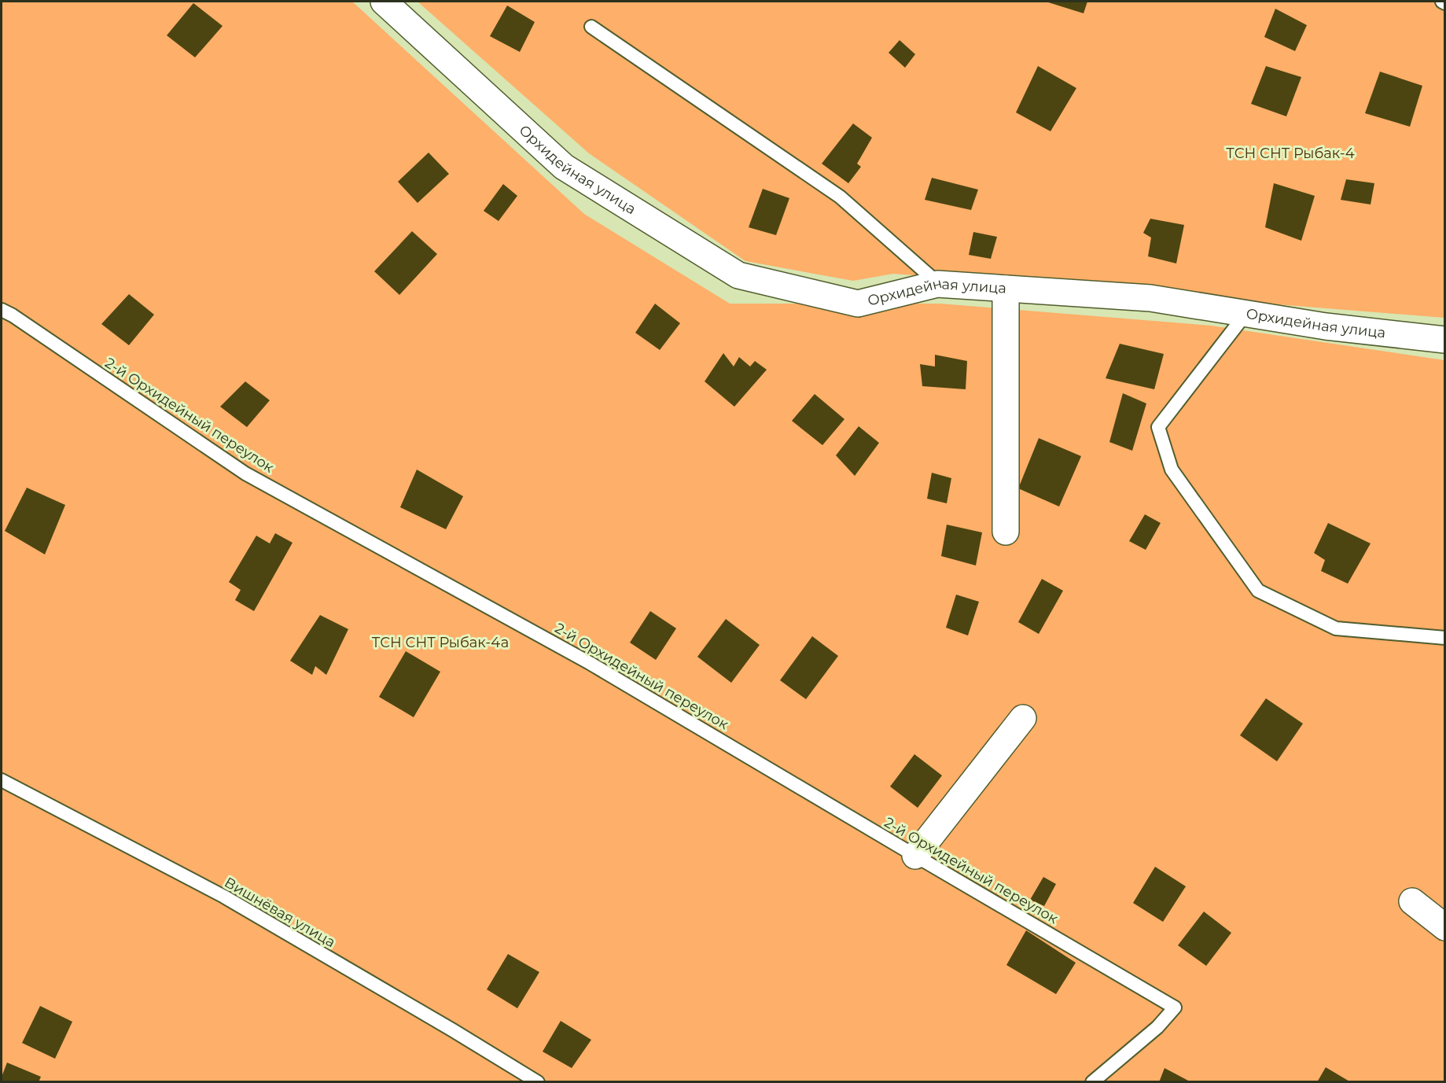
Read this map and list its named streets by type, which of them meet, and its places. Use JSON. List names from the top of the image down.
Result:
{
  "streets": {
    "street": ["Орхидейная улица"],
    "lane": ["2-й Орхидейный переулок", "Вишнёвая улица"]
  },
  "parks": ["ТСН СНТ Рыбак-4", "ТСН СНТ Рыбак-4а"]
}
